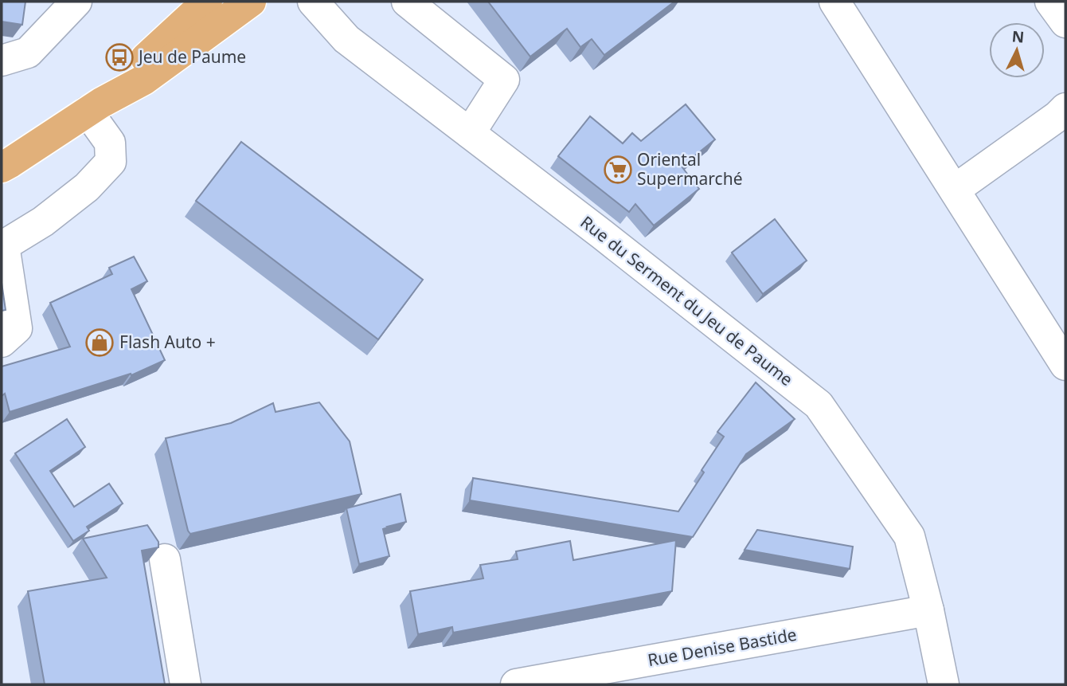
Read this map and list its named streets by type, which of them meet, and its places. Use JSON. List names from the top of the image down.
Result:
{
  "streets": {
    "street": ["Rue du Serment du Jeu de Paume", "Rue Denise Bastide"]
  },
  "crossings": [
    ["Rue du Serment du Jeu de Paume", "Rue Denise Bastide"]
  ],
  "places": {
    "bus stop": ["Jeu de Paume"],
    "supermarket": ["Oriental Supermarché"],
    "shop": ["Flash Auto +"]
  },
  "north": "top"
}
